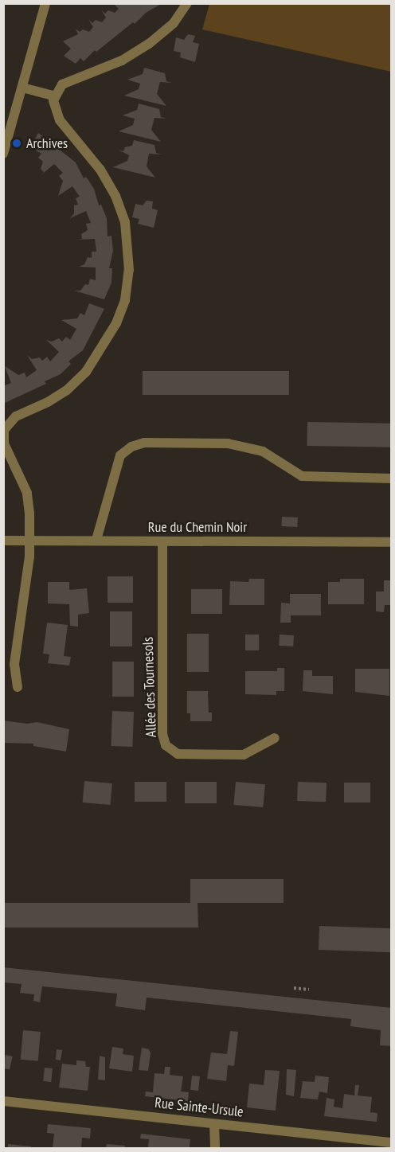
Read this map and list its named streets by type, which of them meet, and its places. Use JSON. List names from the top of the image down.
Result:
{
  "streets": {
    "street": ["Rue du Chemin Noir", "Allée des Tournesols", "Rue Sainte-Ursule"]
  },
  "crossings": [
    ["Rue du Chemin Noir", "Allée des Tournesols"]
  ],
  "places": ["Archives"]
}
